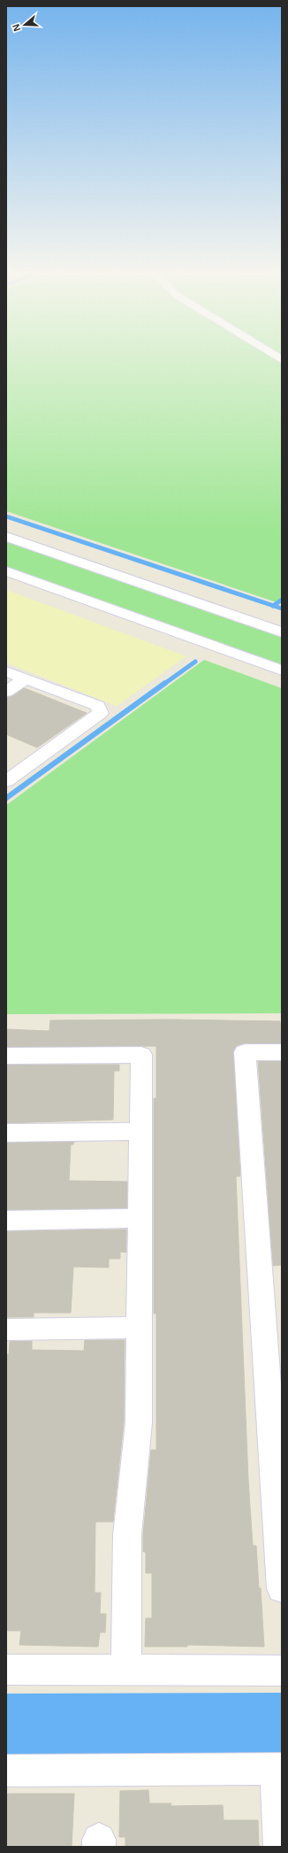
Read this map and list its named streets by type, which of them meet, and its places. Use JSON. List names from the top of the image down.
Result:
{
  "north": "left"
}
